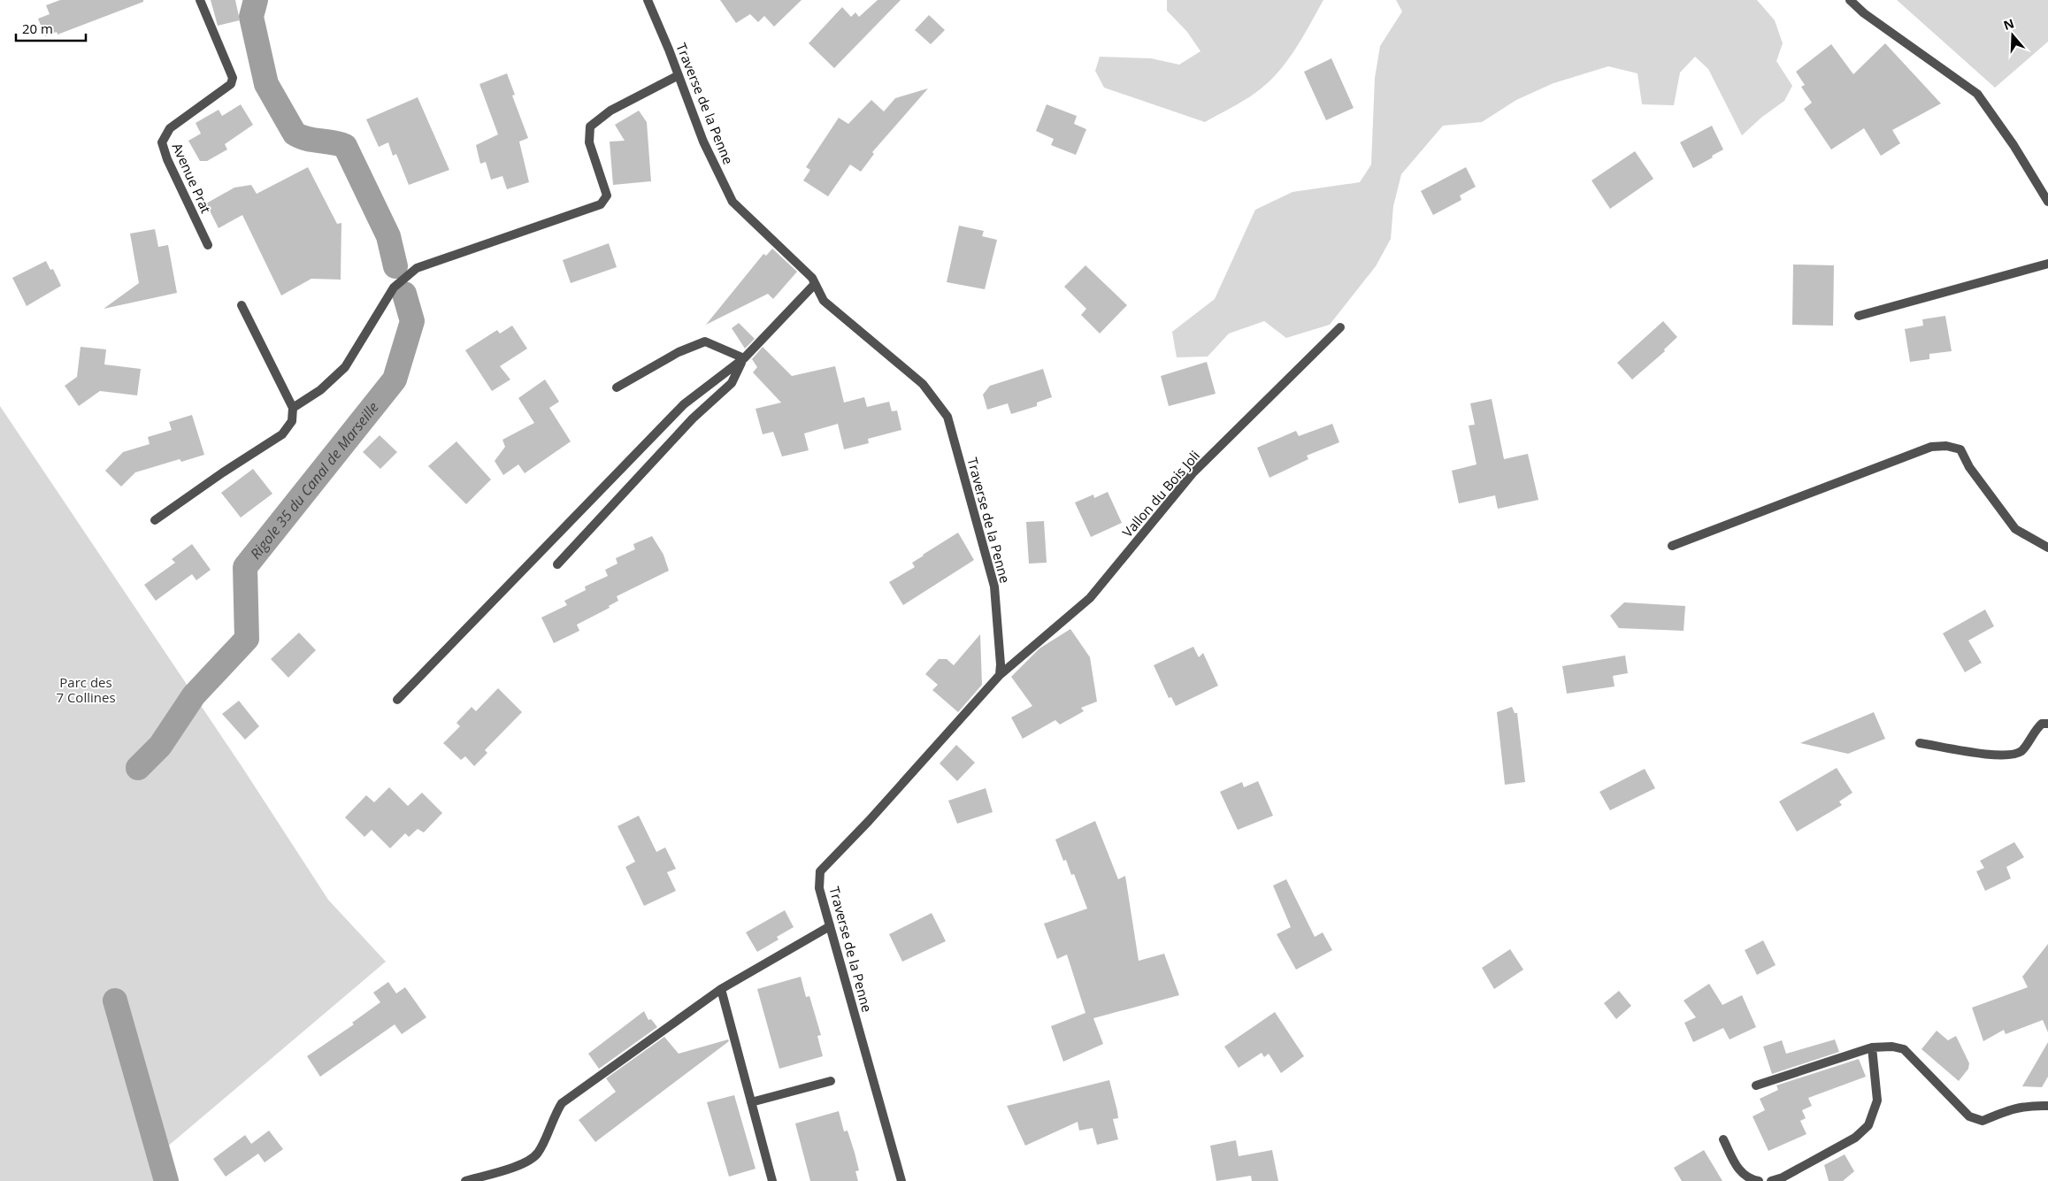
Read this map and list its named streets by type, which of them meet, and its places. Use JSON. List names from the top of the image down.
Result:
{
  "streets": {
    "street": ["Traverse de la Penne", "Avenue Prat", "Vallon du Bois Joli"]
  },
  "crossings": [
    ["Traverse de la Penne", "Vallon du Bois Joli"]
  ],
  "water": ["Rigole 35 du Canal de Marseille"],
  "parks": ["Parc des 7 Collines"],
  "scale_bar": "20 m",
  "north": "top"
}
